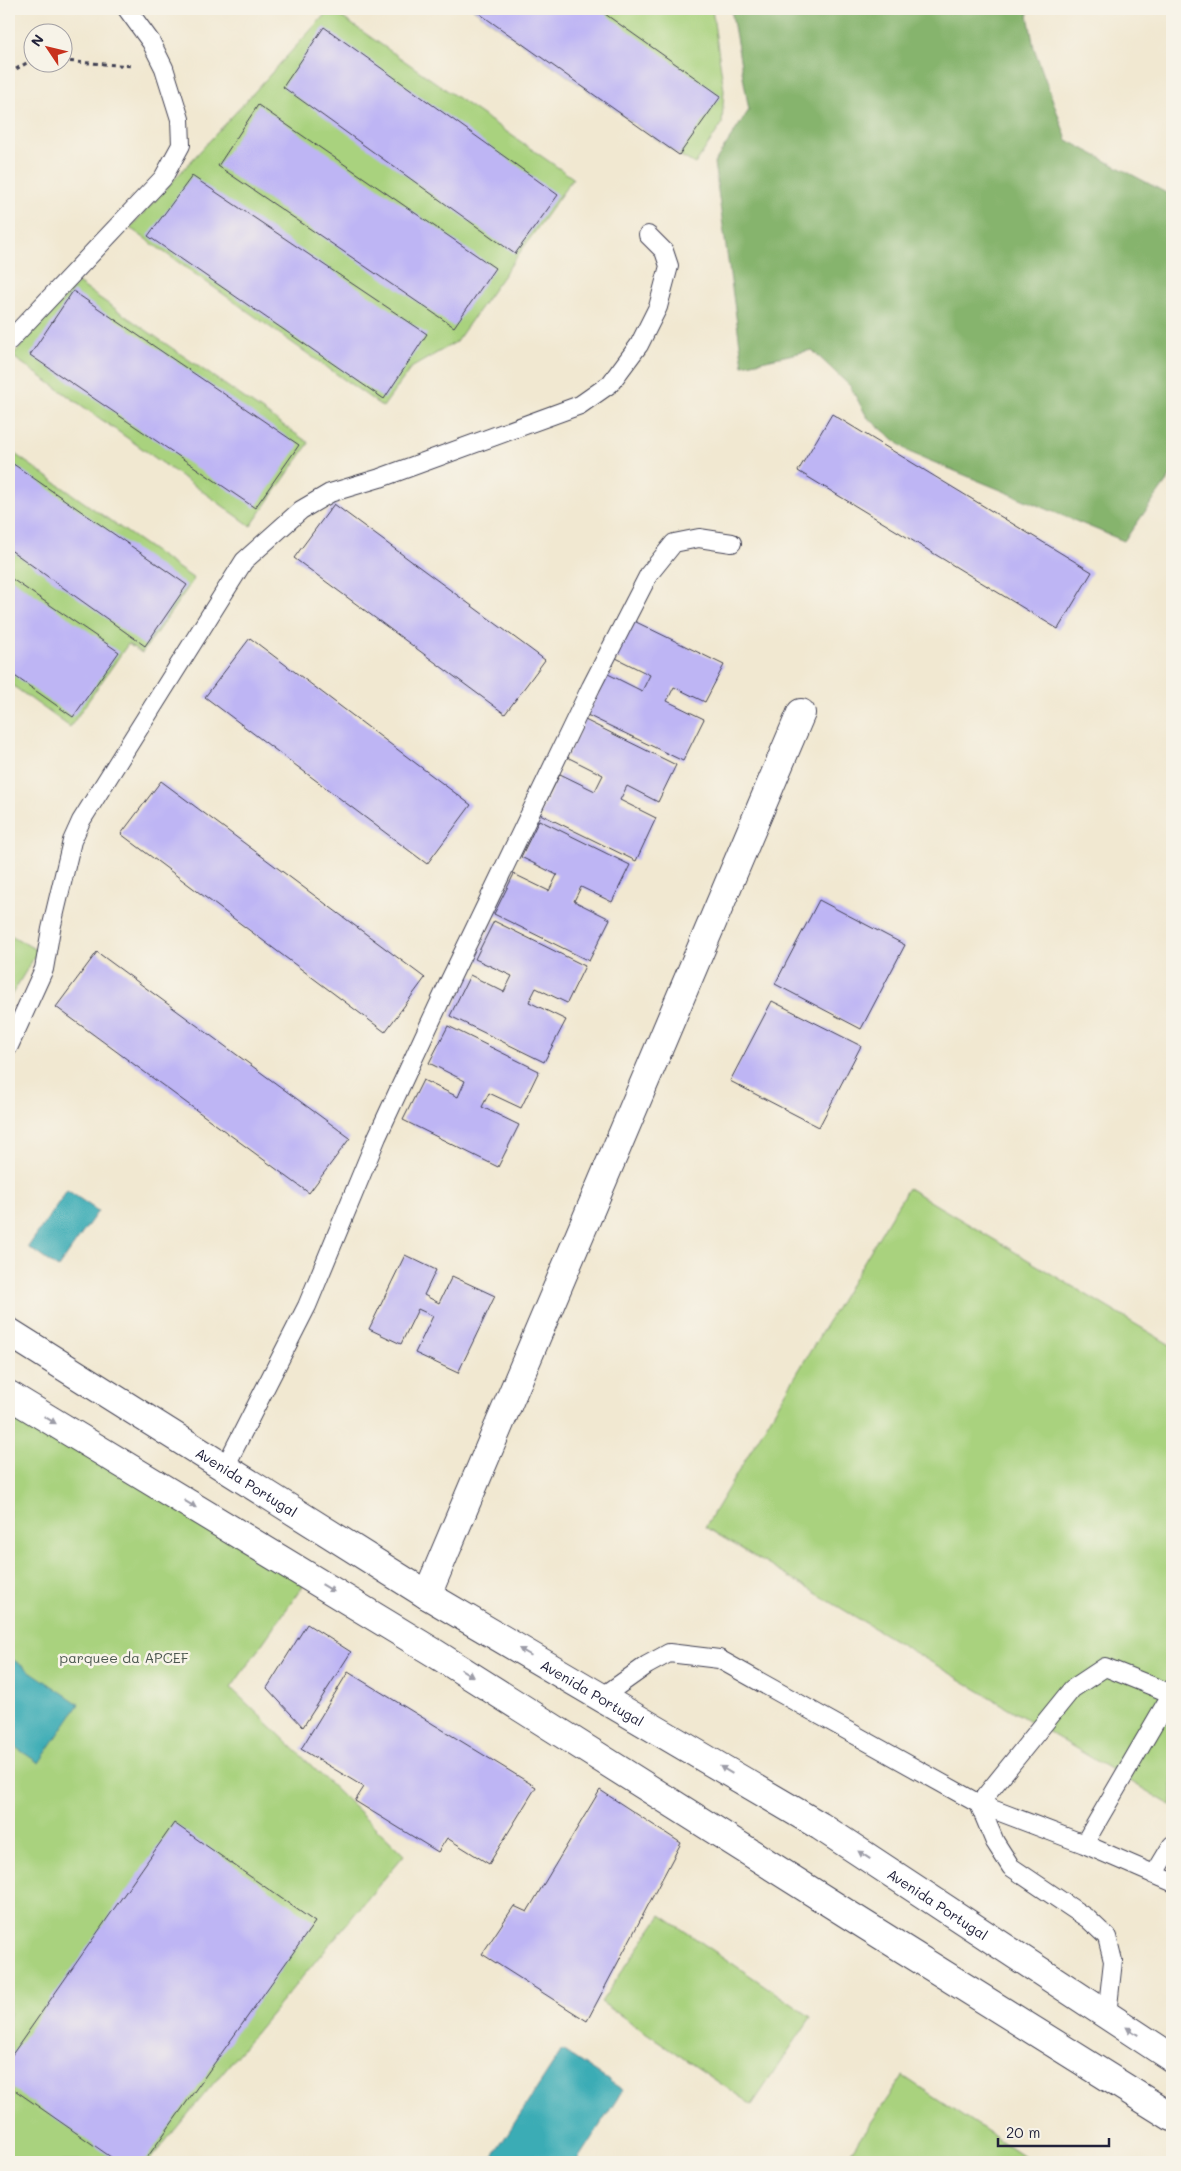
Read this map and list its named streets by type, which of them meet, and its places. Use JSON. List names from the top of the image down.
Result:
{
  "streets": {
    "street": ["Avenida Portugal"]
  },
  "parks": ["parquee da APCEF"],
  "scale_bar": "20 m",
  "north": "top left"
}
